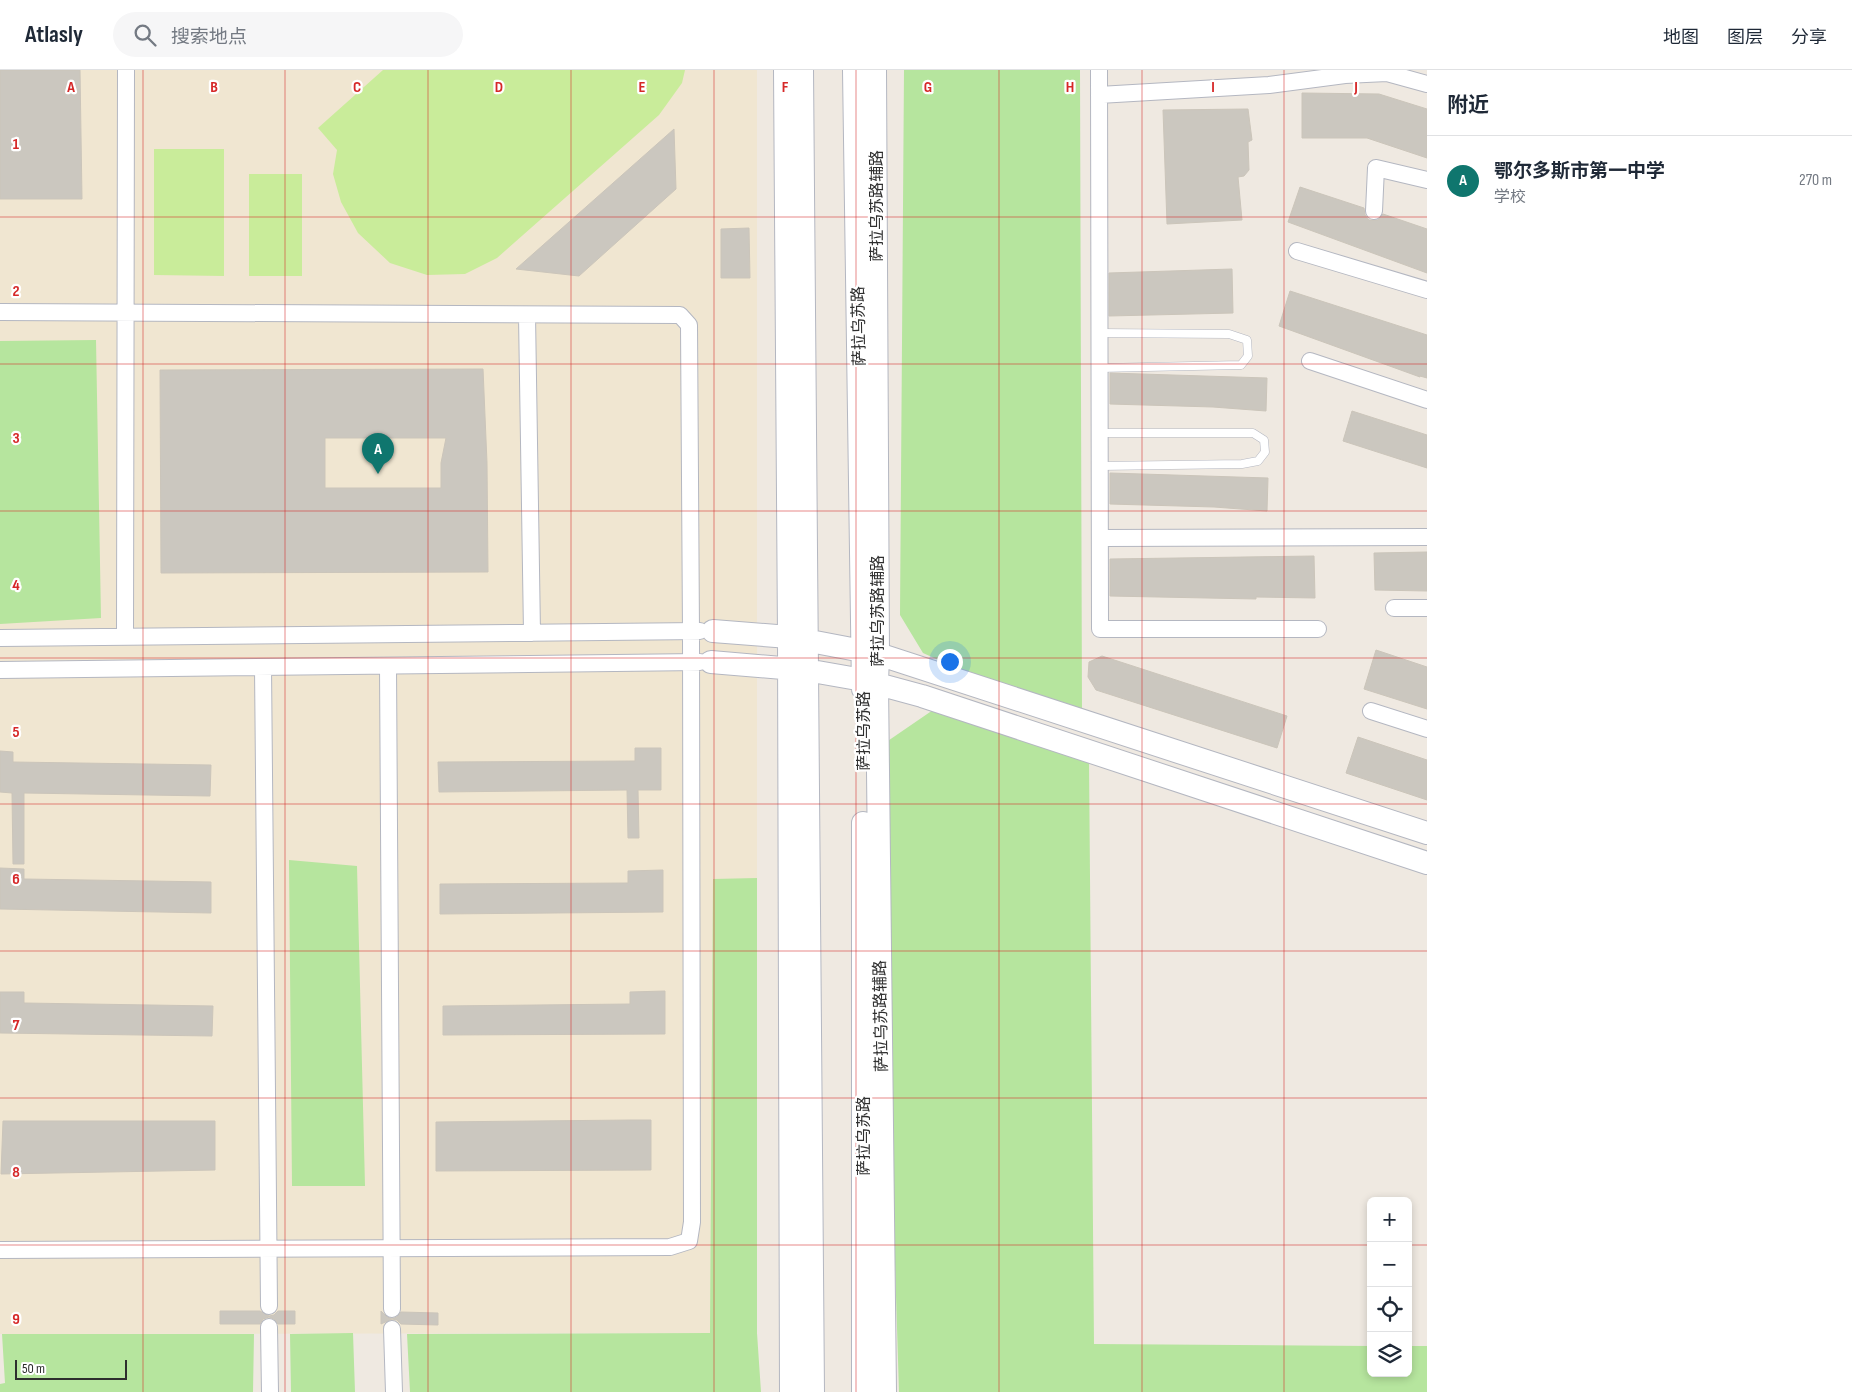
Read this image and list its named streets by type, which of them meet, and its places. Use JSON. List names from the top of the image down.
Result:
{
  "streets": {
    "street": ["萨拉乌苏路辅路", "萨拉乌苏路"]
  },
  "crossings": [
    ["萨拉乌苏路辅路", "萨拉乌苏路"]
  ],
  "scale_bar": "50 m",
  "page": {
    "header": "Atlasly",
    "search": "搜索地点",
    "nav": ["地图", "图层", "分享"],
    "heading": "附近",
    "list": [
      {
        "mark": "A",
        "name": "鄂尔多斯市第一中学",
        "note": "学校",
        "value": "270 m"
      }
    ],
    "pins": "A",
    "map_buttons": ["+", "−"],
    "scale": "50 m"
  },
  "grid": {
    "columns": [
      "A",
      "B",
      "C",
      "D",
      "E",
      "F",
      "G",
      "H",
      "I",
      "J"
    ],
    "rows": [
      "1",
      "2",
      "3",
      "4",
      "5",
      "6",
      "7",
      "8",
      "9"
    ]
  }
}
